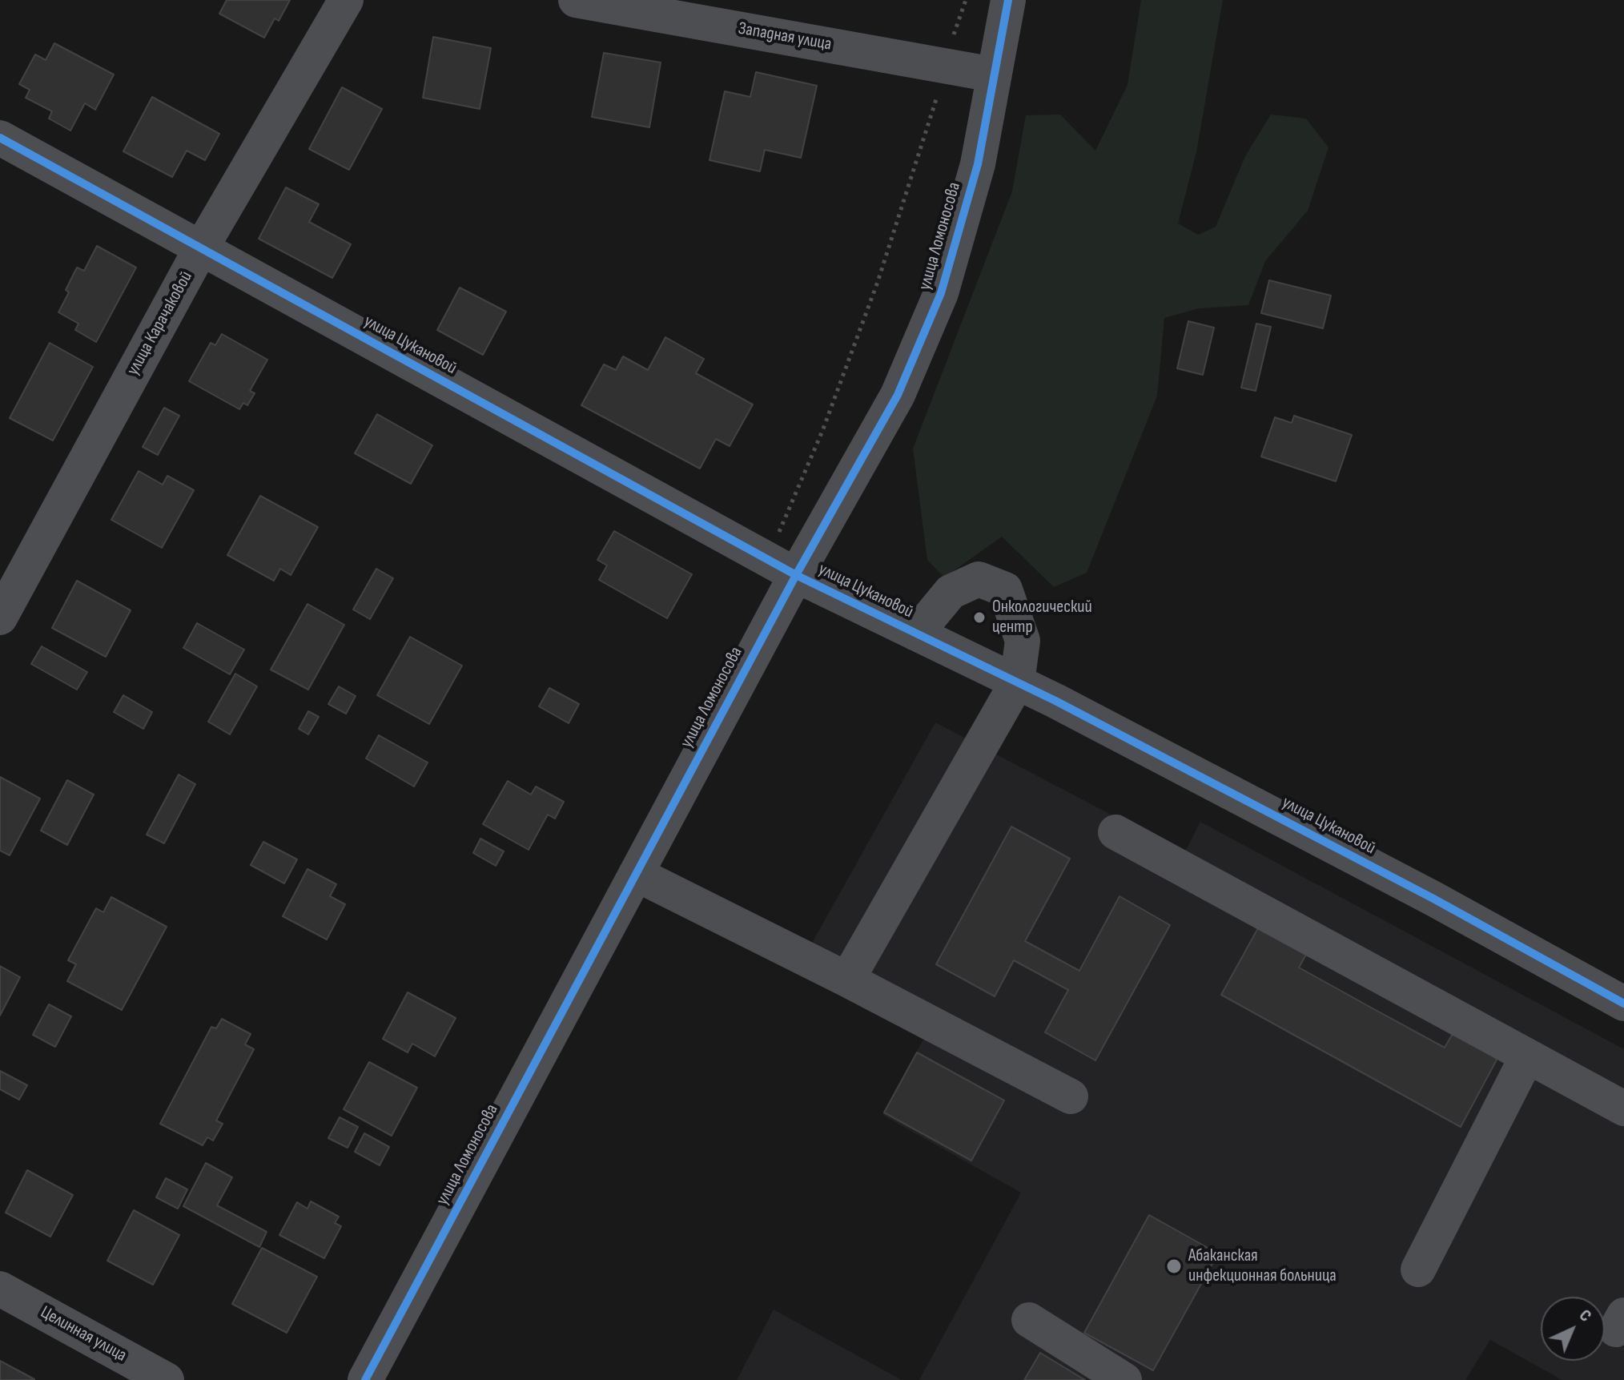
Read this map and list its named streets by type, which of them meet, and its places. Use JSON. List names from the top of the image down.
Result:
{
  "streets": {
    "street": [
      "Западная улица",
      "улица Ломоносова",
      "улица Карачаковой",
      "улица Цукановой",
      "Целинная улица"
    ]
  },
  "crossings": [
    ["Западная улица", "улица Ломоносова"],
    ["улица Ломоносова", "улица Цукановой"],
    ["улица Карачаковой", "улица Цукановой"]
  ],
  "places": ["Онкологический центр", "Абаканская инфекционная больница"],
  "north": "top right"
}
